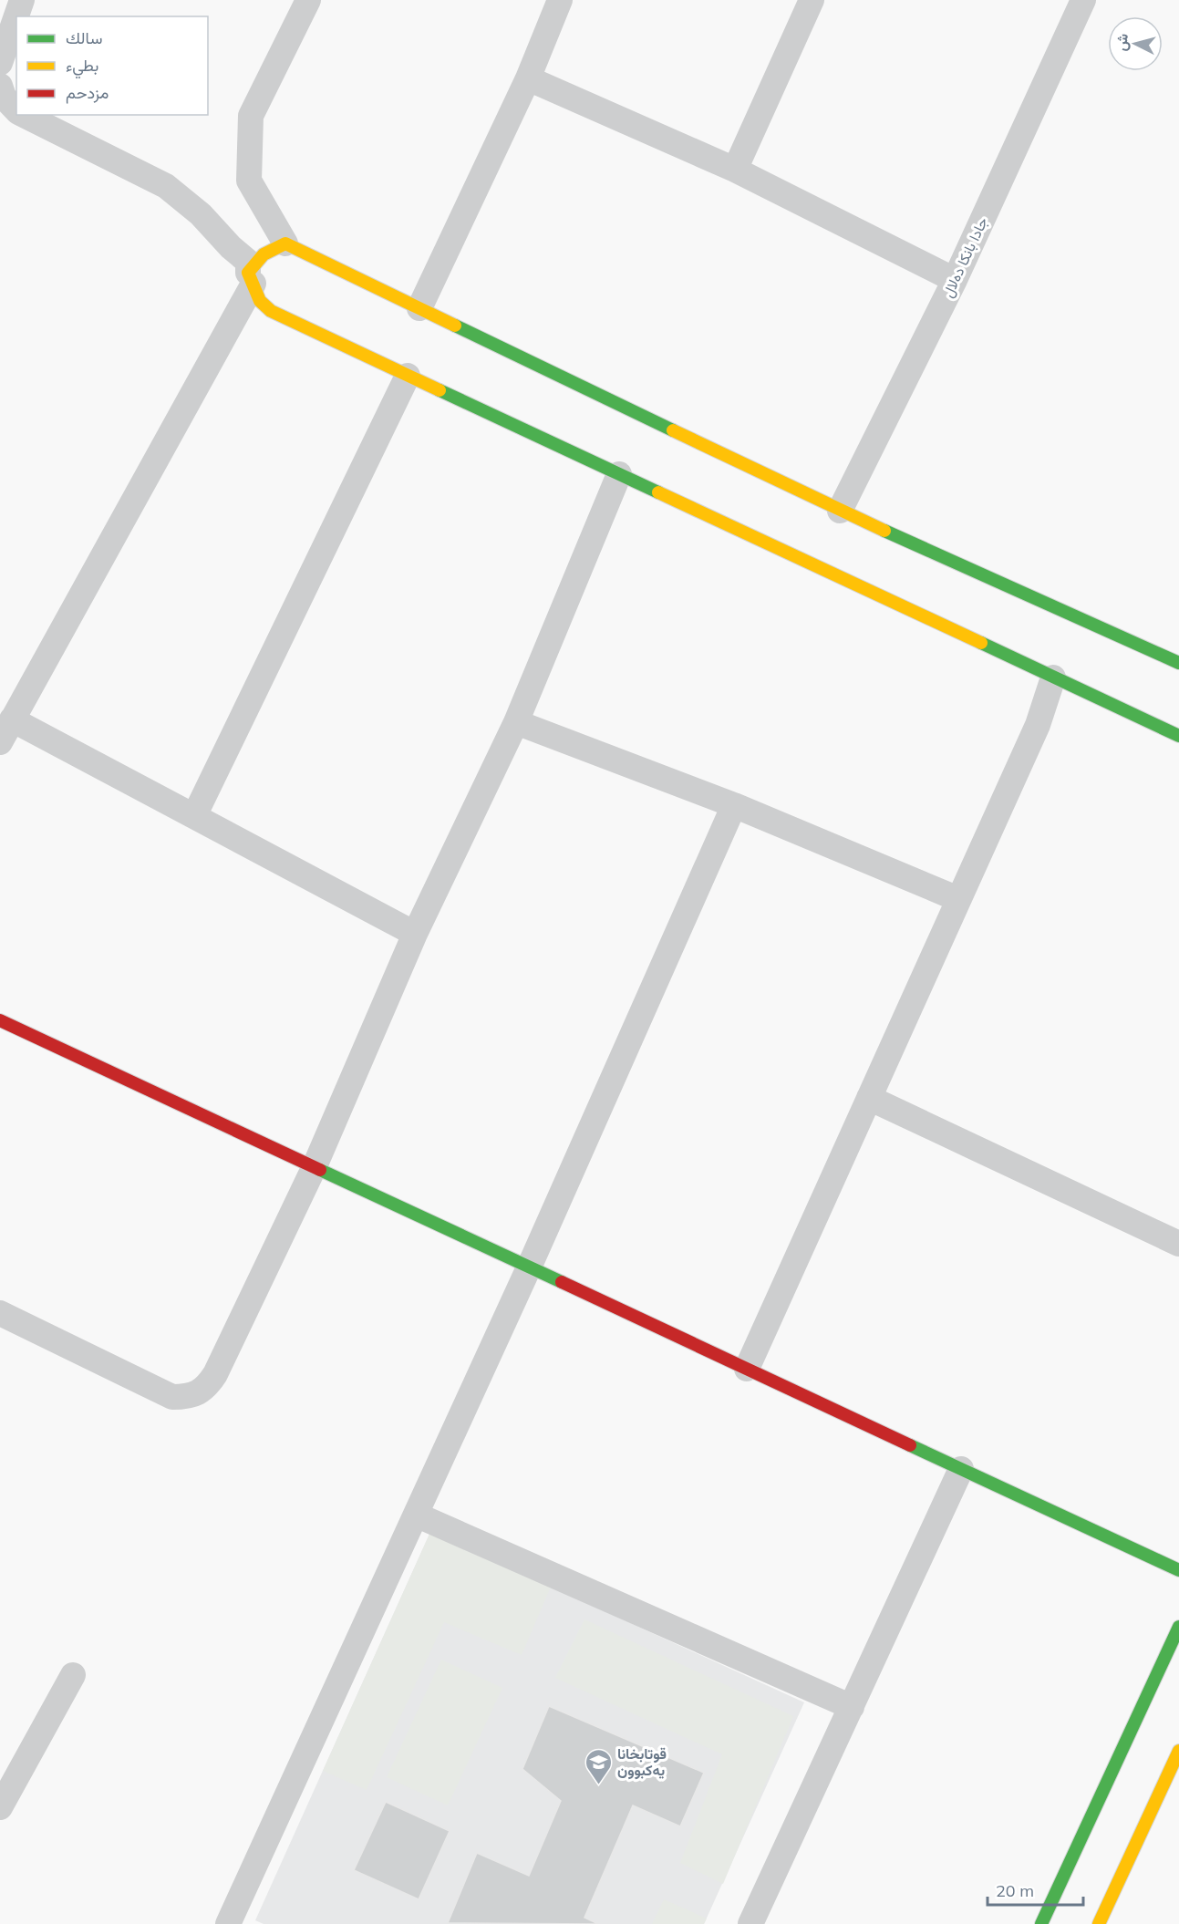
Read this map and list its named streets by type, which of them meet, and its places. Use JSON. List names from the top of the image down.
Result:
{
  "streets": {
    "street": ["جادا بانكا ده‌لال"]
  },
  "places": {
    "school or university": ["قوتابخانا یەکبوون"]
  },
  "legend": ["سالك", "بطيء", "مزدحم"],
  "scale_bar": "20 m",
  "north": "left"
}
